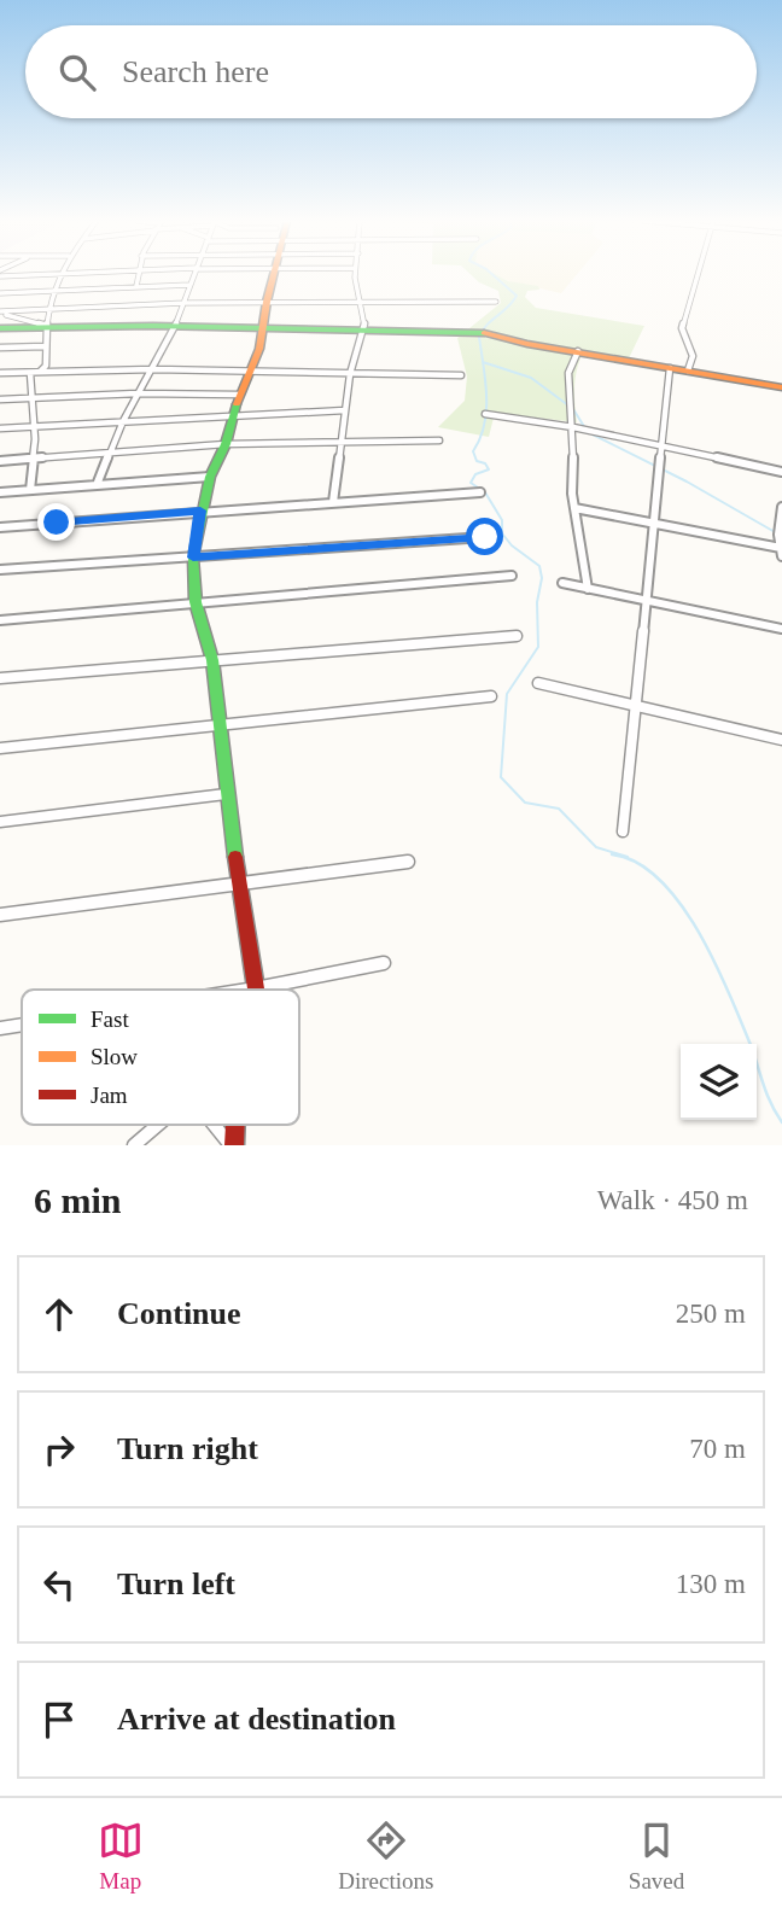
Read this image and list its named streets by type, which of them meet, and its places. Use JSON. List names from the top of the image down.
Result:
{
  "legend": ["Fast", "Slow", "Jam"],
  "page": {
    "search": "Search here",
    "heading": ["6 min", "Walk · 450 m"],
    "list": [
      ["Continue", "250 m"],
      ["Turn right", "70 m"],
      ["Turn left", "130 m"],
      "Arrive at destination"
    ],
    "nav": ["Map", "Directions", "Saved"]
  }
}
